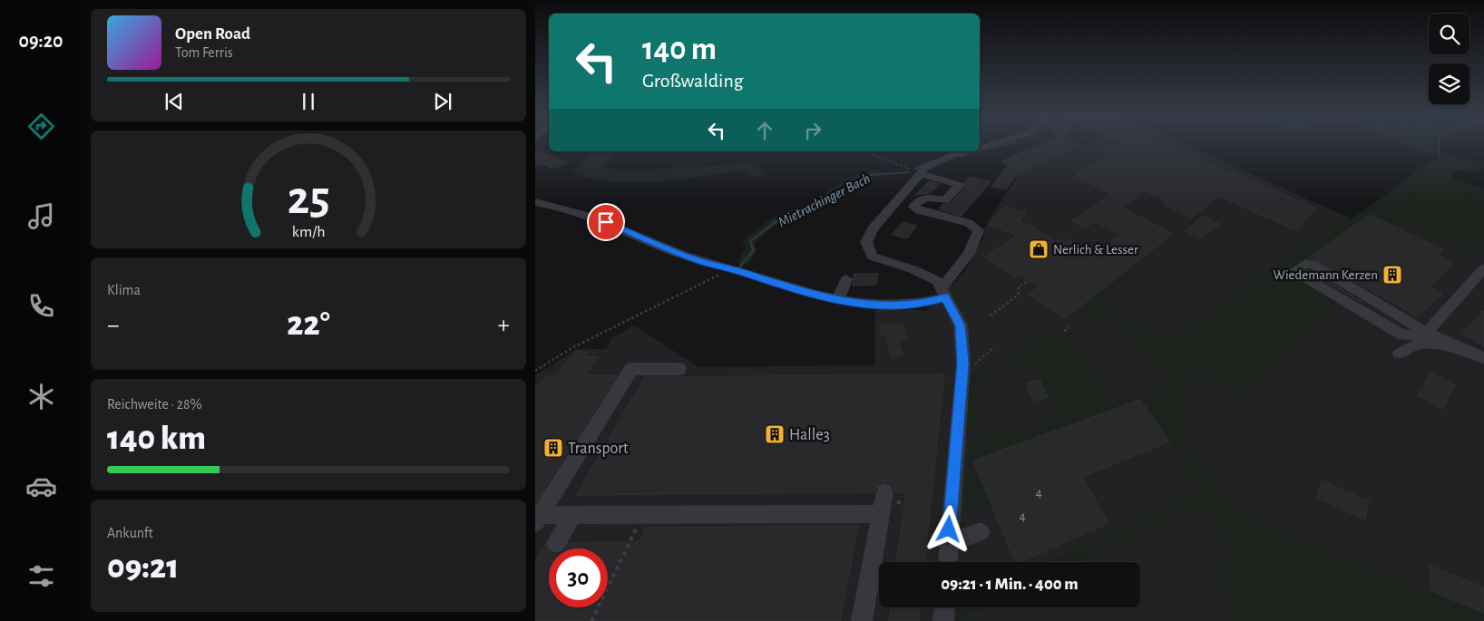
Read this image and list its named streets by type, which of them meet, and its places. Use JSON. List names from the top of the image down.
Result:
{
  "water": ["Mietrachinger Bach"],
  "places": {
    "shop": ["Nerlich & Lesser"],
    "building": ["Wiedemann Kerzen", "Halle3", "Transport"]
  },
  "house_numbers": ["4", "4"],
  "page": {
    "tabs": "09:20",
    "turn": ["140 m", "Großwalding"],
    "song": ["Open Road", "Tom Ferris"],
    "tile": [
      "Klima",
      ["Reichweite · 28%", "140 km"],
      ["Ankunft", "09:21"]
    ],
    "heat": ["−", "22°", "+"],
    "limit": "30",
    "trip": "09:21 · 1 Min. · 400 m",
    "gauge": ["25", "km/h"]
  }
}
